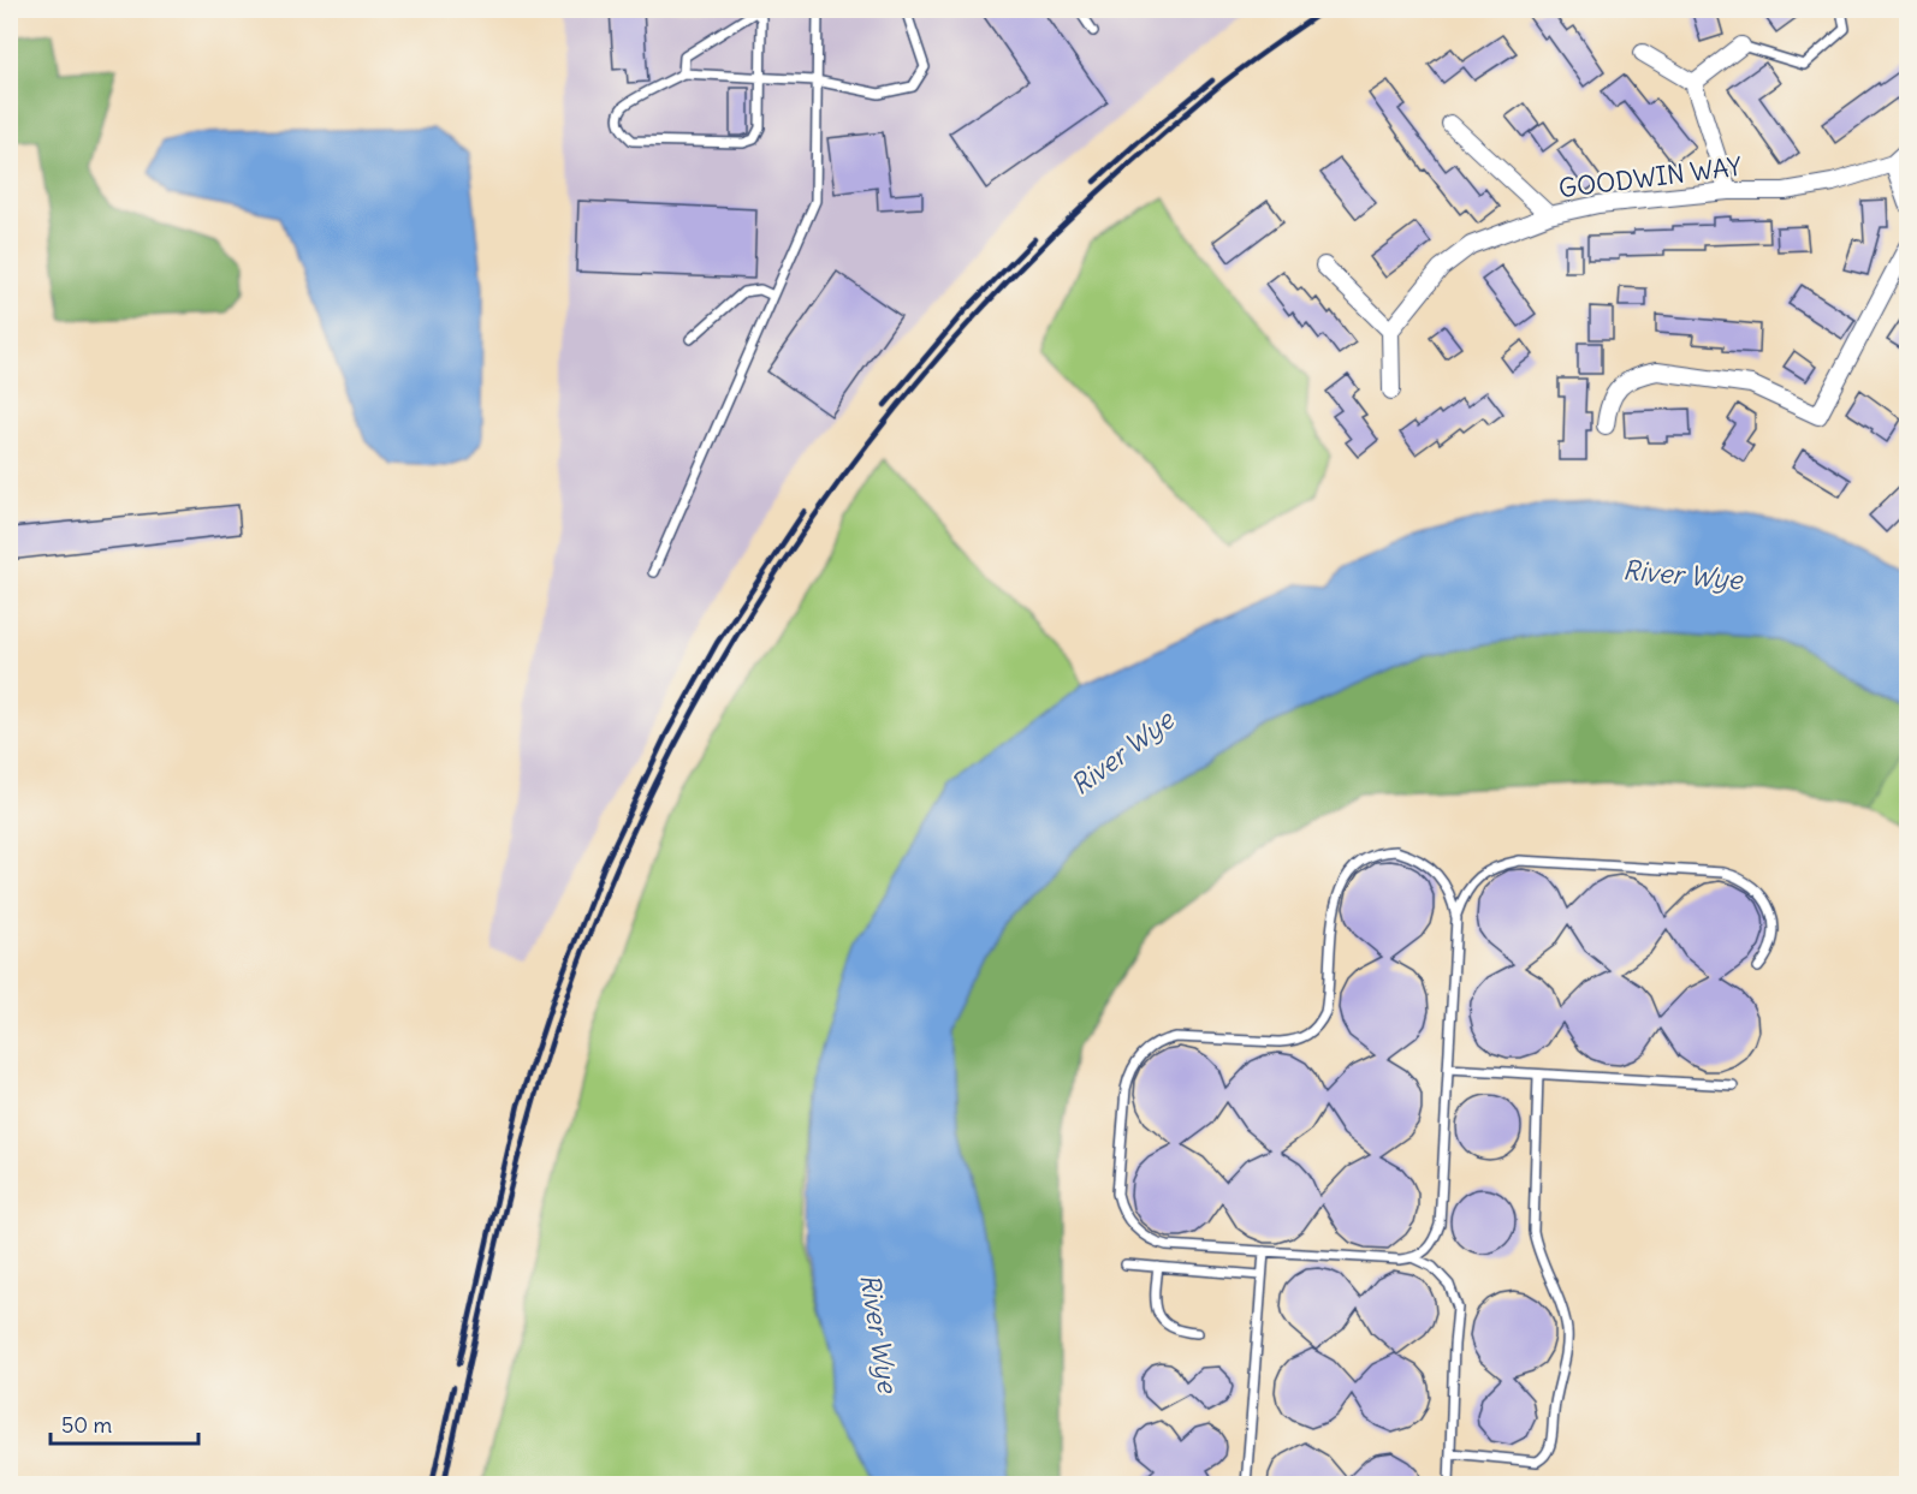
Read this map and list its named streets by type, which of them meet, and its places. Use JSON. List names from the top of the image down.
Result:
{
  "streets": {
    "street": ["GOODWIN WAY"]
  },
  "water": ["River Wye"],
  "scale_bar": "50 m"
}
